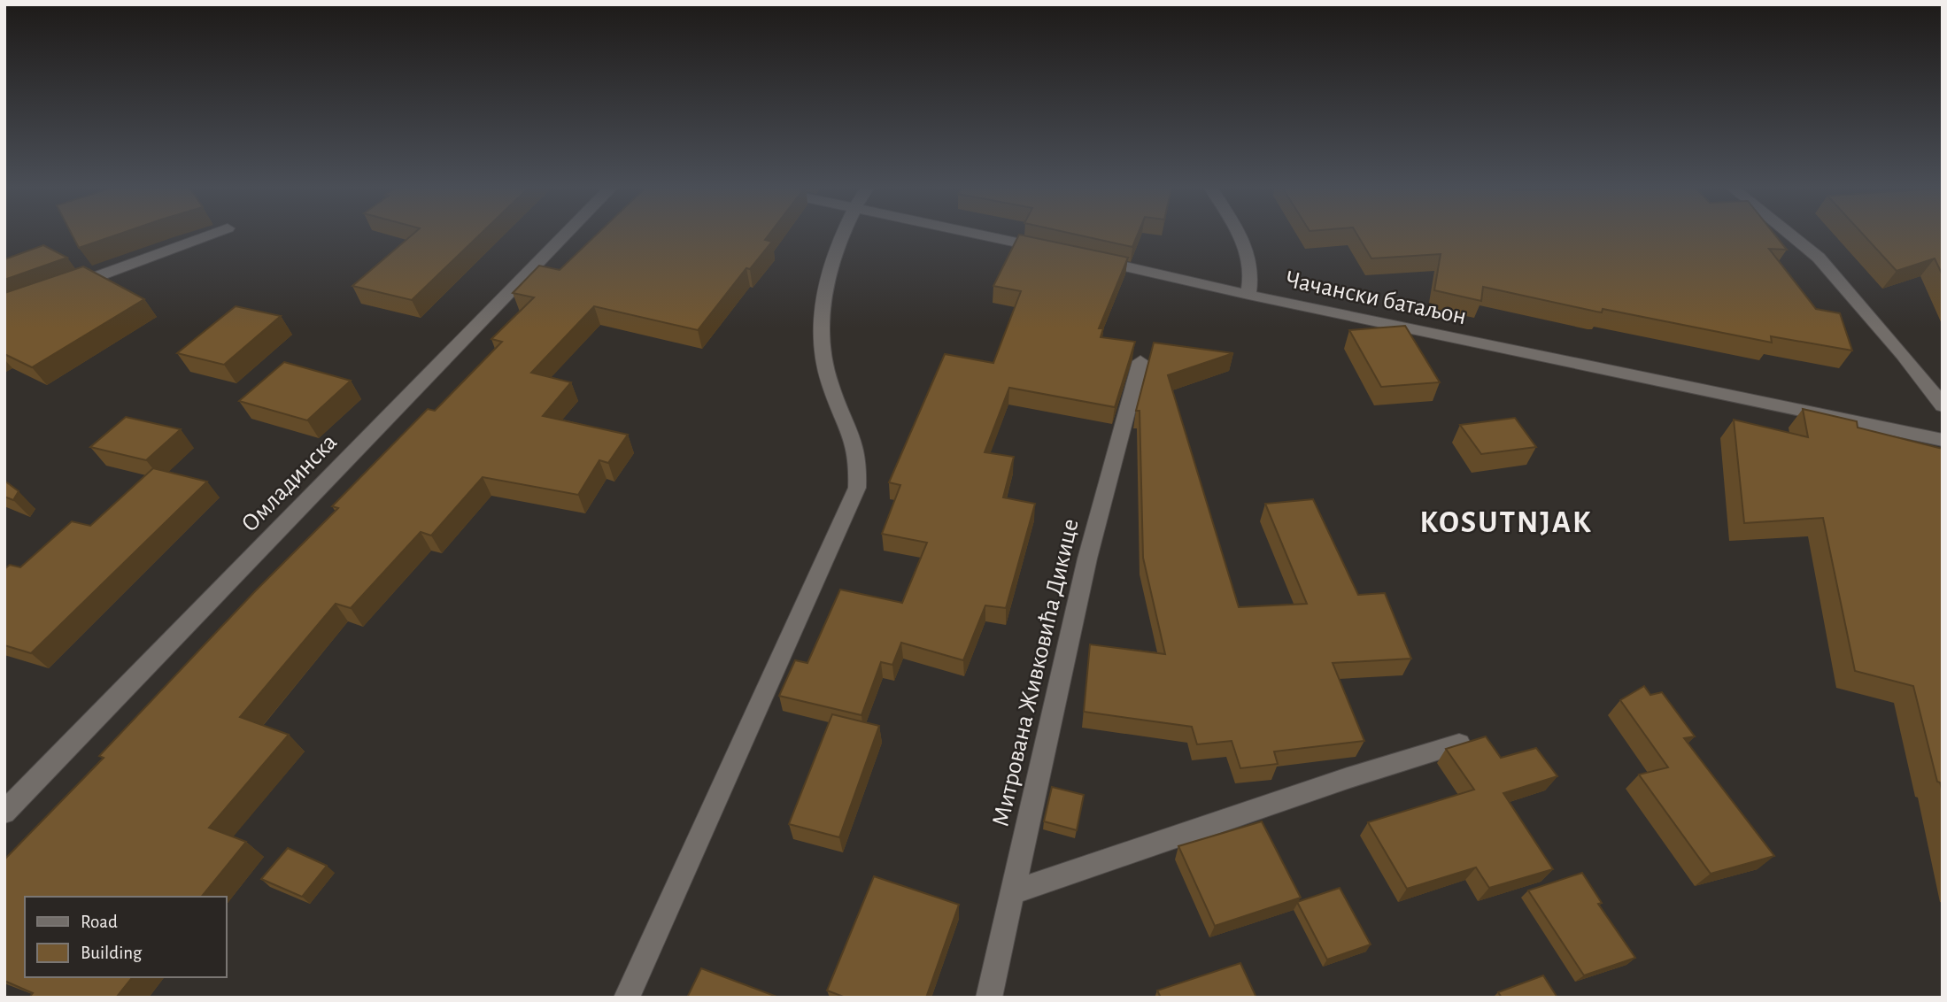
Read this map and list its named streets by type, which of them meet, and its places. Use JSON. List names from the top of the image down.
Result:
{
  "streets": {
    "street": ["Чачански батаљон", "Омладинска", "Митрована Живковића Дикице"]
  },
  "districts": ["KOSUTNJAK"],
  "legend": ["Road", "Building"]
}
